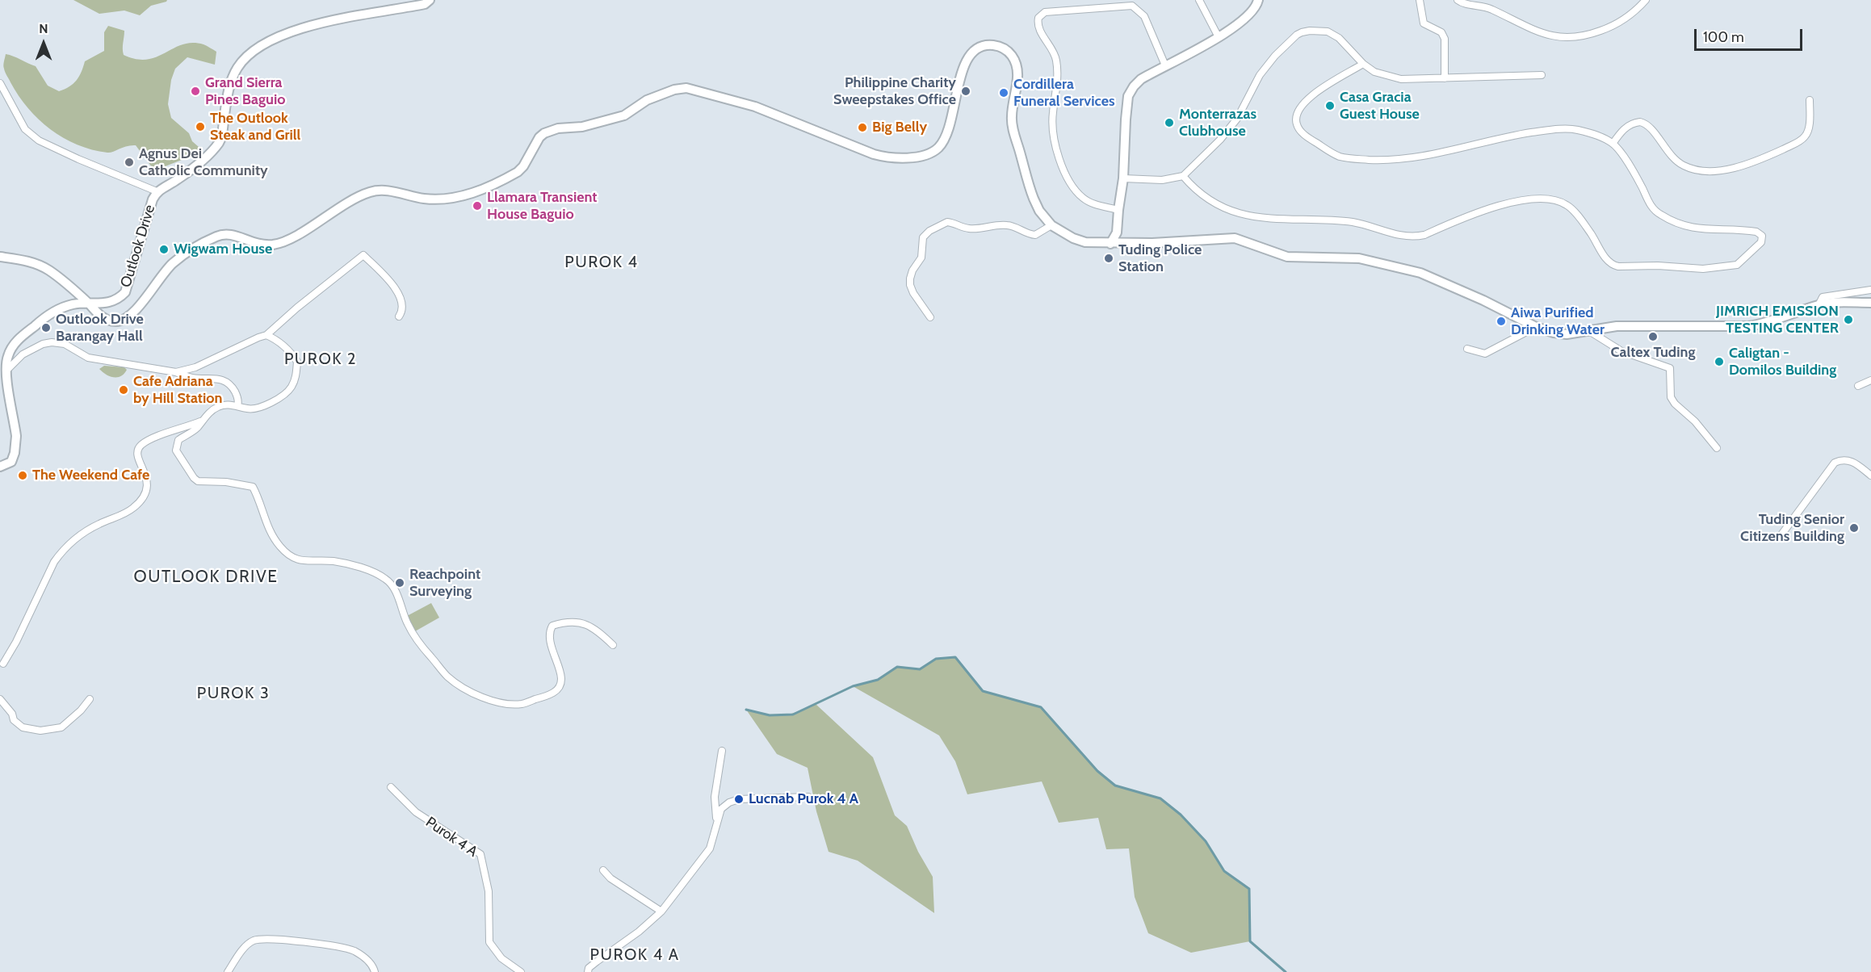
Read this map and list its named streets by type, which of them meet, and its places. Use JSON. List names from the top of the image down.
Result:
{
  "streets": {
    "main road": ["Outlook Drive"],
    "street": ["Purok 4 A"]
  },
  "districts": [
    "PUROK 4",
    "PUROK 2",
    "OUTLOOK DRIVE",
    "PUROK 3",
    "PUROK 4 A"
  ],
  "places": [
    "Grand Sierra Pines Baguio",
    "Philippine Charity Sweepstakes Office",
    "Cordillera Funeral Services",
    "Casa Gracia Guest House",
    "Monterrazas Clubhouse",
    "The Outlook Steak and Grill",
    "Big Belly",
    "Agnus Dei Catholic Community",
    "Llamara Transient House Baguio",
    "Wigwam House",
    "Tuding Police Station",
    "JIMRICH EMISSION TESTING CENTER",
    "Aiwa Purified Drinking Water",
    "Outlook Drive Barangay Hall",
    "Caltex Tuding",
    "Caligtan - Domilos Building",
    "Cafe Adriana by Hill Station",
    "The Weekend Cafe",
    "Tuding Senior Citizens Building",
    "Reachpoint Surveying",
    "Lucnab Purok 4 A"
  ],
  "scale_bar": "100 m",
  "north": "top"
}
